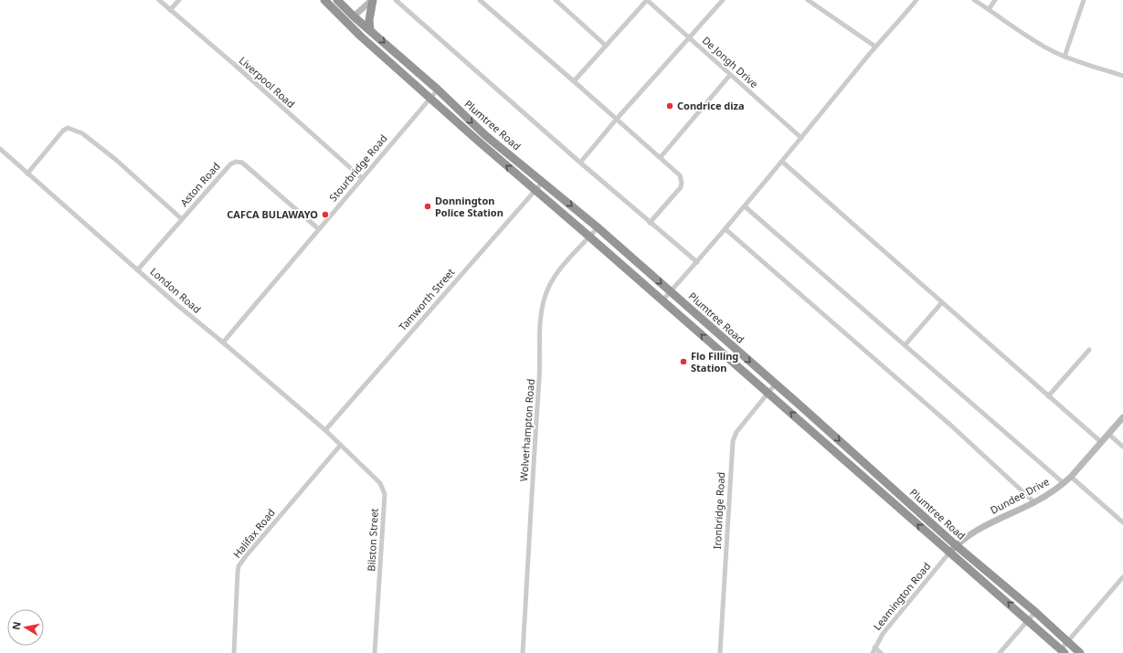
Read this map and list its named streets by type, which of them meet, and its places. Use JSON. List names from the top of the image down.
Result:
{
  "streets": {
    "highway": ["Plumtree Road"],
    "street": [
      "De Jongh Drive",
      "Liverpool Road",
      "Stourbridge Road",
      "Aston Road",
      "London Road",
      "Tamworth Street",
      "Wolverhampton Road",
      "Dundee Drive",
      "Ironbridge Road",
      "Halifax Road",
      "Bilston Street",
      "Leamington Road"
    ]
  },
  "crossings": [
    ["Liverpool Road", "Stourbridge Road"],
    ["Plumtree Road", "Stourbridge Road"],
    ["Plumtree Road", "Tamworth Street"],
    ["Plumtree Road", "Wolverhampton Road"],
    ["Plumtree Road", "Dundee Drive"],
    ["Plumtree Road", "Ironbridge Road"],
    ["Plumtree Road", "Leamington Road"],
    ["Stourbridge Road", "Aston Road"],
    ["Stourbridge Road", "London Road"],
    ["Aston Road", "London Road"],
    ["London Road", "Tamworth Street"],
    ["London Road", "Halifax Road"],
    ["London Road", "Bilston Street"],
    ["Dundee Drive", "Leamington Road"],
    ["Halifax Road", "Bilston Street"]
  ],
  "places": [
    "Condrice diza",
    "Donnington Police Station",
    "CAFCA BULAWAYO",
    "Flo Filling Station"
  ],
  "north": "left"
}
